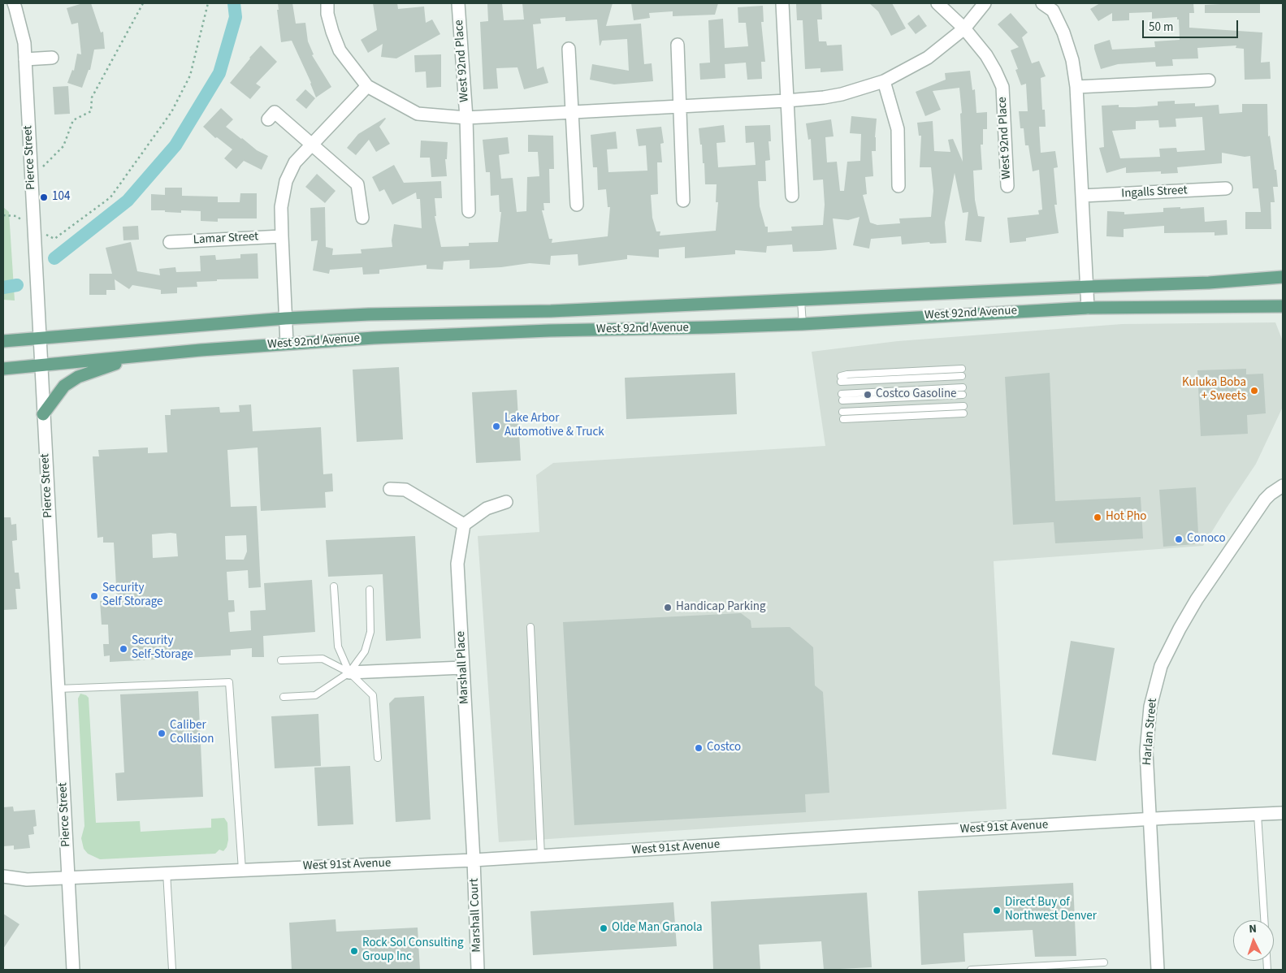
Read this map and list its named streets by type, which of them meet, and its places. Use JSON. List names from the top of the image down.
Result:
{
  "streets": {
    "main road": ["West 92nd Avenue"],
    "street": [
      "West 92nd Place",
      "Pierce Street",
      "Ingalls Street",
      "Lamar Street",
      "Marshall Place",
      "Harlan Street",
      "West 91st Avenue",
      "Marshall Court"
    ]
  },
  "crossings": [
    ["Pierce Street", "West 92nd Avenue"],
    ["Pierce Street", "West 91st Avenue"],
    ["Marshall Place", "West 91st Avenue"],
    ["Marshall Place", "Marshall Court"],
    ["Harlan Street", "West 91st Avenue"],
    ["West 91st Avenue", "Marshall Court"]
  ],
  "places": [
    "104",
    "Kuluka Boba + Sweets",
    "Costco Gasoline",
    "Lake Arbor Automotive & Truck",
    "Hot Pho",
    "Conoco",
    "Security Self Storage",
    "Handicap Parking",
    "Security Self-Storage",
    "Caliber Collision",
    "Costco",
    "Direct Buy of Northwest Denver",
    "Olde Man Granola",
    "Rock Sol Consulting Group Inc"
  ],
  "scale_bar": "50 m",
  "north": "top"
}
